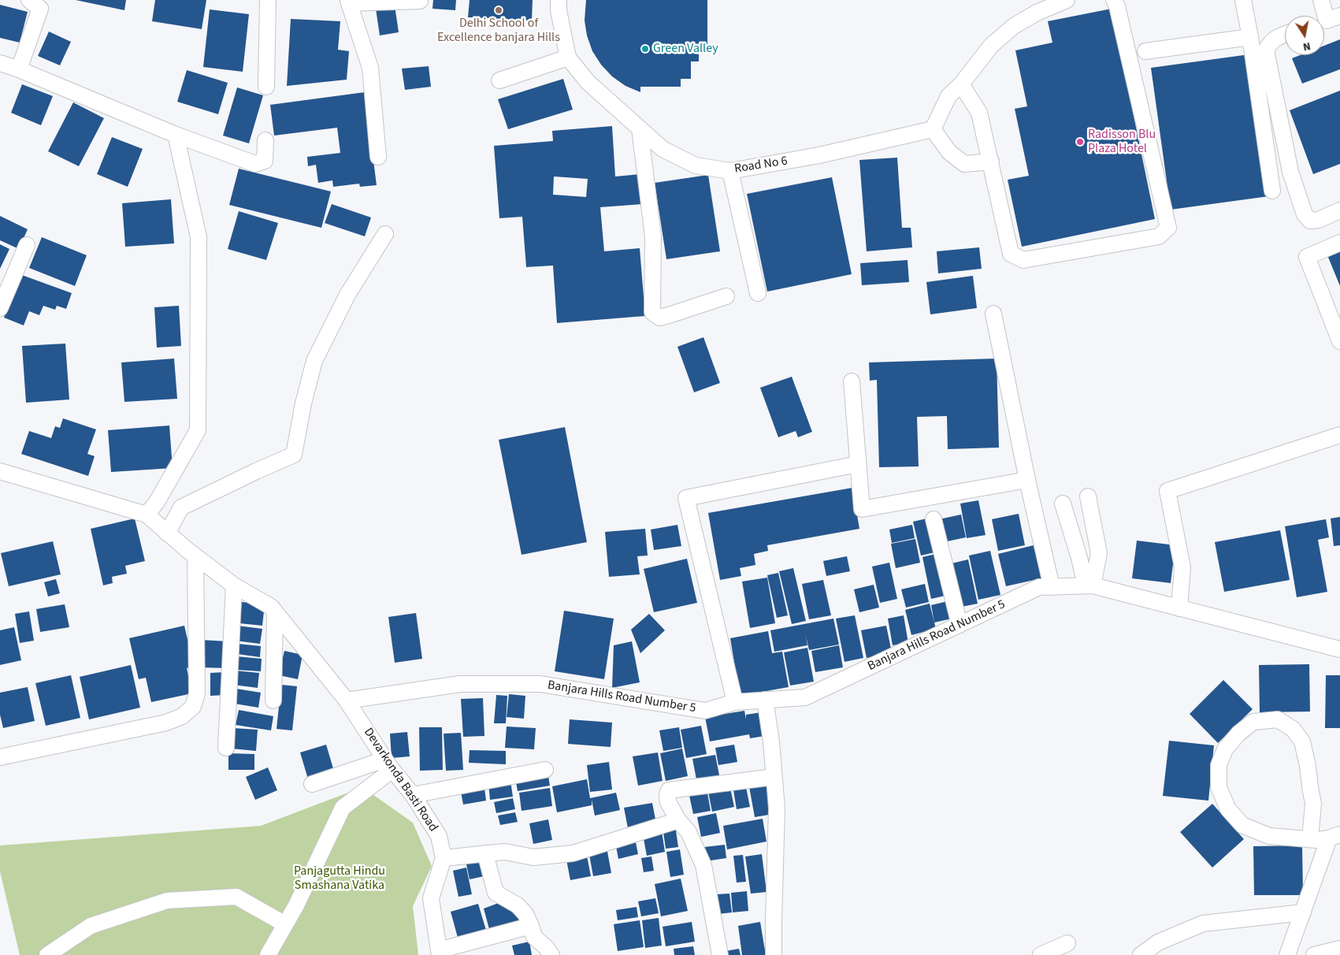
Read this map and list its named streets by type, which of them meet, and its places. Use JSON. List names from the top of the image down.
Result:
{
  "streets": {
    "street": ["Road No 6", "Banjara Hills Road Number 5", "Devarkonda Basti Road"]
  },
  "crossings": [
    ["Banjara Hills Road Number 5", "Devarkonda Basti Road"]
  ],
  "parks": ["Panjagutta Hindu Smashana Vatika"],
  "places": ["Delhi School of Excellence banjara Hills", "Green Valley", "Radisson Blu Plaza Hotel"],
  "north": "bottom"
}
